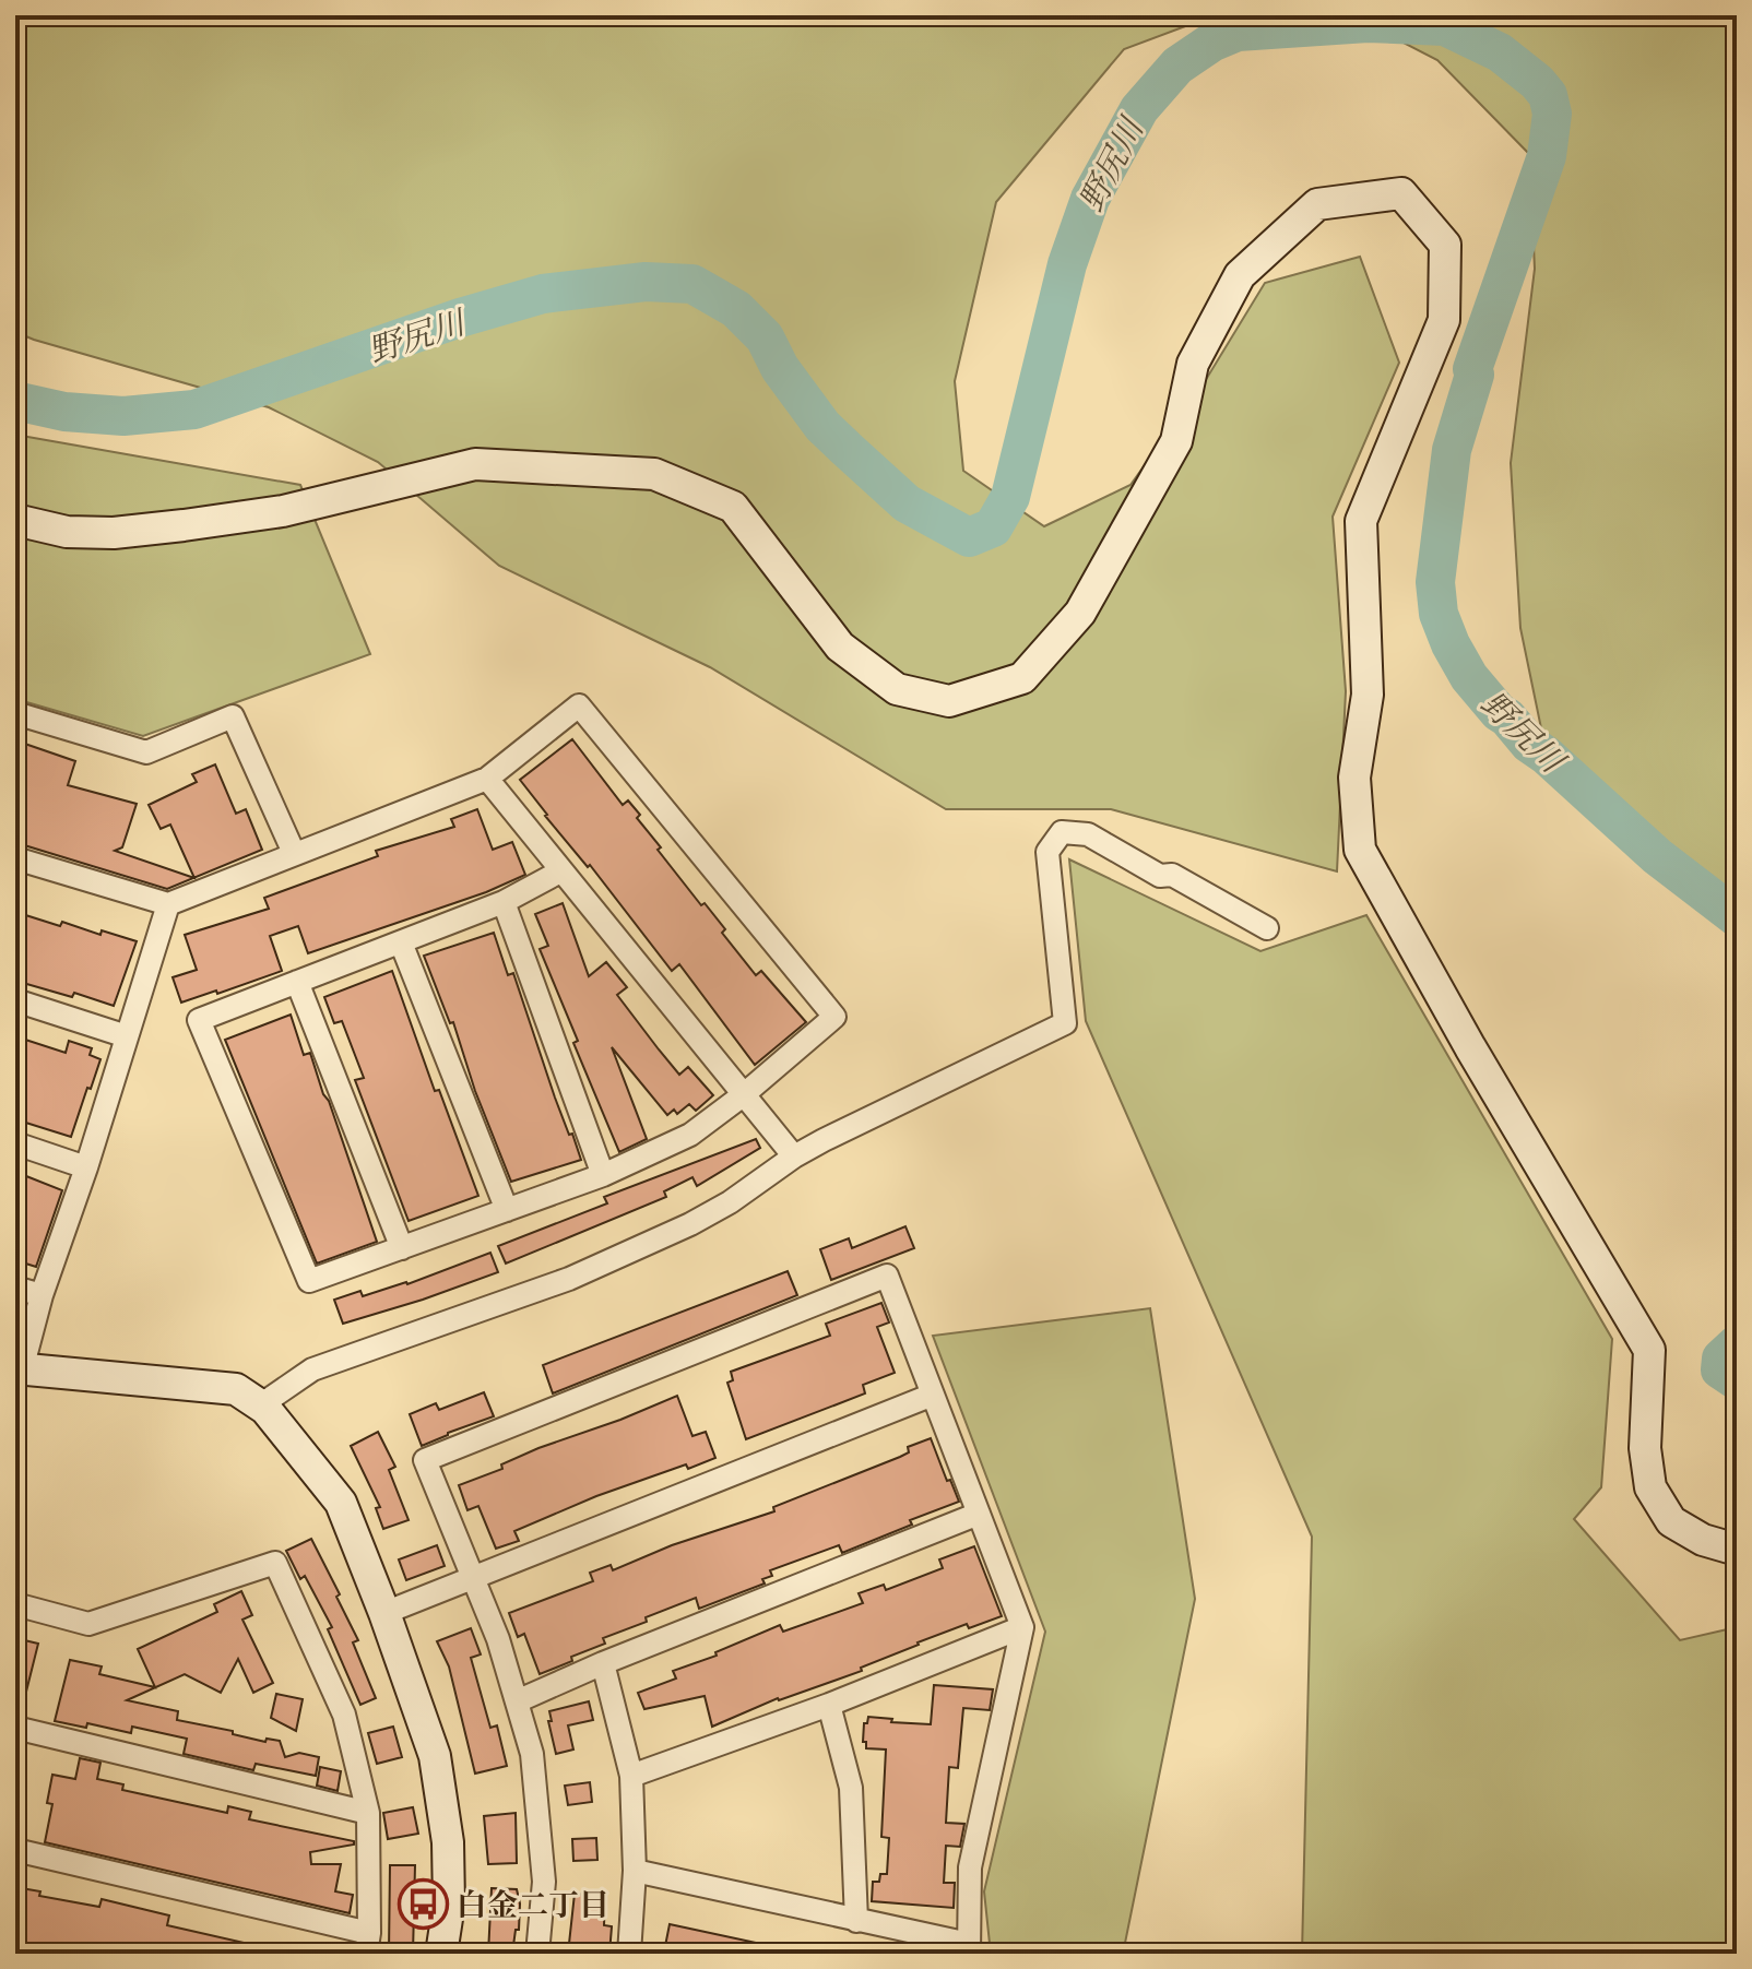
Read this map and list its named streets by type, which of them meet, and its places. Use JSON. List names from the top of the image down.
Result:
{
  "water": ["野尻川"],
  "places": {
    "bus stop": ["白金二丁目"]
  }
}
